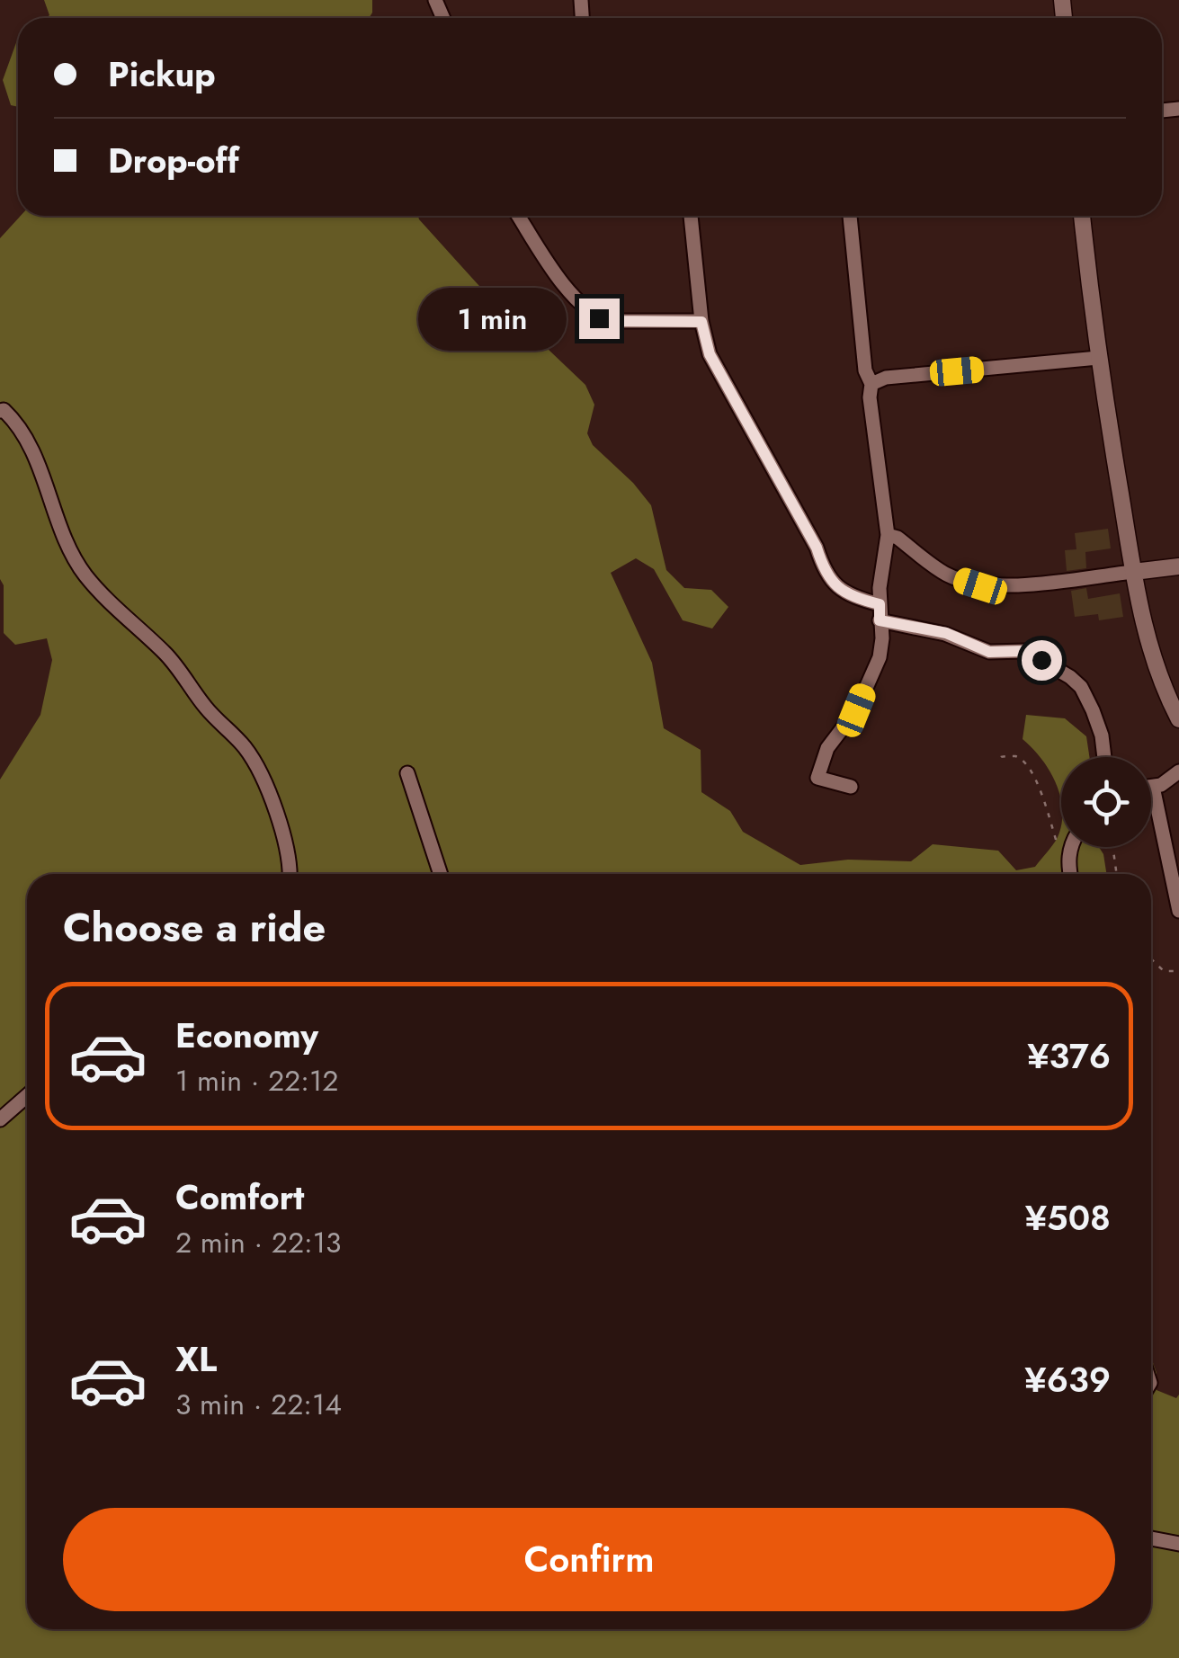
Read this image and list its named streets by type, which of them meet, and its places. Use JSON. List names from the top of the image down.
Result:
{
  "page": {
    "banner": ["Pickup", "Drop-off"],
    "bubble": "1 min",
    "heading": "Choose a ride",
    "list": [
      {
        "name": "Economy",
        "note": "1 min · 22:12",
        "value": "¥376"
      },
      {
        "name": "Comfort",
        "note": "2 min · 22:13",
        "value": "¥508"
      },
      {
        "name": "XL",
        "note": "3 min · 22:14",
        "value": "¥639"
      }
    ],
    "buttons": "Confirm"
  }
}
